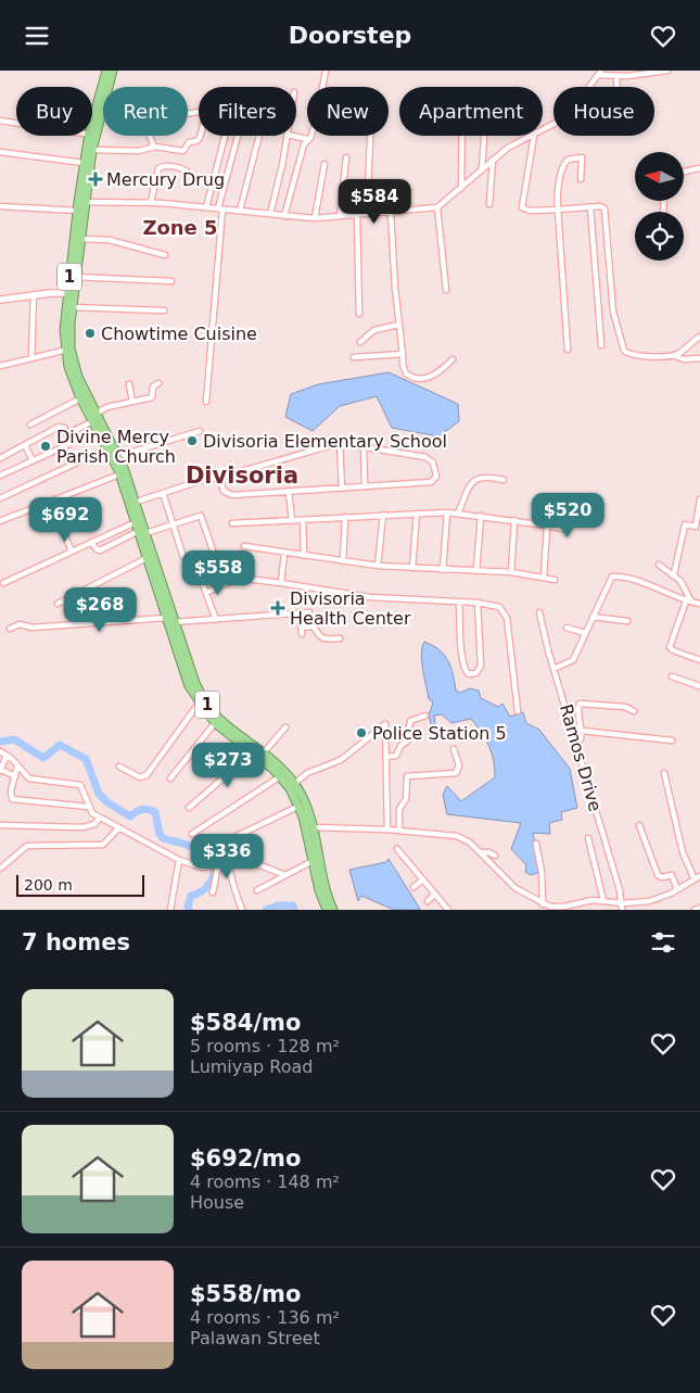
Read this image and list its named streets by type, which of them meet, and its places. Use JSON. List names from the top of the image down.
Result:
{
  "streets": {
    "highway": ["1"],
    "street": ["Ramos Drive"]
  },
  "districts": ["Zone 5", "Divisoria"],
  "places": {
    "health": ["Mercury Drug", "Divisoria Health Center"],
    "other": [
      "Chowtime Cuisine",
      "Divisoria Elementary School",
      "Divine Mercy Parish Church",
      "Police Station 5"
    ]
  },
  "scale_bar": "200 m",
  "north": "left",
  "page": {
    "header": "Doorstep",
    "chip": [
      "Buy",
      "Rent",
      "Filters",
      "New",
      "Apartment",
      "House"
    ],
    "price": [
      "$584",
      "$520",
      "$692",
      "$558",
      "$268",
      "$273",
      "$336"
    ],
    "scale": "200 m",
    "heading": "7 homes",
    "list": [
      {
        "name": "$584/mo",
        "note": "5 rooms · 128 m² · Lumiyap Road"
      },
      {
        "name": "$692/mo",
        "note": "4 rooms · 148 m² · House"
      },
      {
        "name": "$558/mo",
        "note": "4 rooms · 136 m² · Palawan Street"
      }
    ]
  }
}
